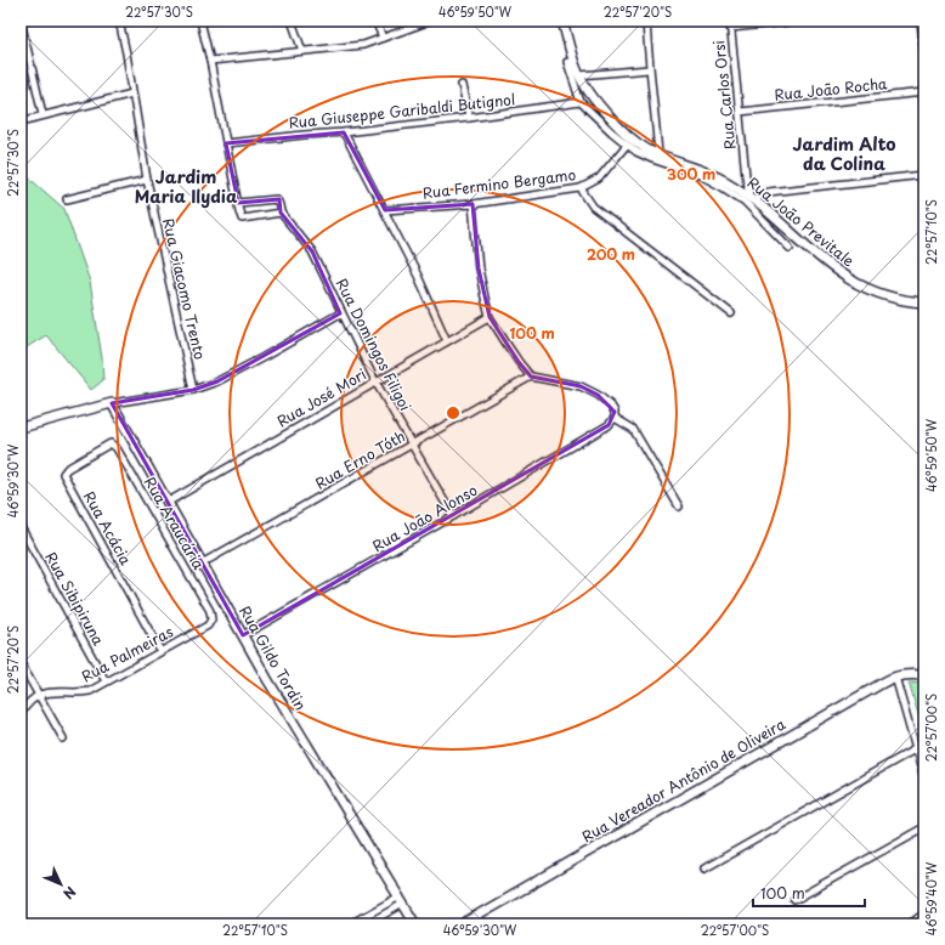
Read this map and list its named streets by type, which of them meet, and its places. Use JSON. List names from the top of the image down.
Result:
{
  "streets": {
    "main road": ["Rua João Previtale", "Rua Gildo Tordin", "Rua Vereador Antônio de Oliveira"],
    "street": [
      "Rua João Rocha",
      "Rua Carlos Orsi",
      "Rua Giuseppe Garibaldi Butignol",
      "Rua Fermino Bergamo",
      "Rua Giacomo Trento",
      "Rua Domingos Filigoi",
      "Rua José Mori",
      "Rua Erno Tóth",
      "Rua João Alonso",
      "Rua Araucária",
      "Rua Acácia",
      "Rua Sibipiruna",
      "Rua Palmeiras"
    ]
  },
  "crossings": [
    ["Rua João Rocha", "Rua Carlos Orsi"],
    ["Rua Carlos Orsi", "Rua João Previtale"],
    ["Rua Giuseppe Garibaldi Butignol", "Rua João Previtale"],
    ["Rua Fermino Bergamo", "Rua João Previtale"],
    ["Rua Domingos Filigoi", "Rua José Mori"],
    ["Rua Domingos Filigoi", "Rua Erno Tóth"],
    ["Rua Domingos Filigoi", "Rua João Alonso"],
    ["Rua José Mori", "Rua Gildo Tordin"],
    ["Rua Erno Tóth", "Rua Gildo Tordin"],
    ["Rua João Alonso", "Rua Gildo Tordin"],
    ["Rua Araucária", "Rua Acácia"],
    ["Rua Araucária", "Rua Palmeiras"],
    ["Rua Acácia", "Rua Palmeiras"],
    ["Rua Sibipiruna", "Rua Palmeiras"]
  ],
  "districts": ["Jardim Alto da Colina", "Jardim Maria Ilydia"],
  "scale_bar": "100 m",
  "north": "bottom right",
  "coordinates": [
    "22°57'30\"S",
    "46°59'50\"W",
    "22°57'20\"S",
    "22°57'10\"S",
    "46°59'30\"W",
    "22°57'00\"S",
    "46°59'40\"W"
  ],
  "rings": ["300 m", "200 m", "100 m"]
}
